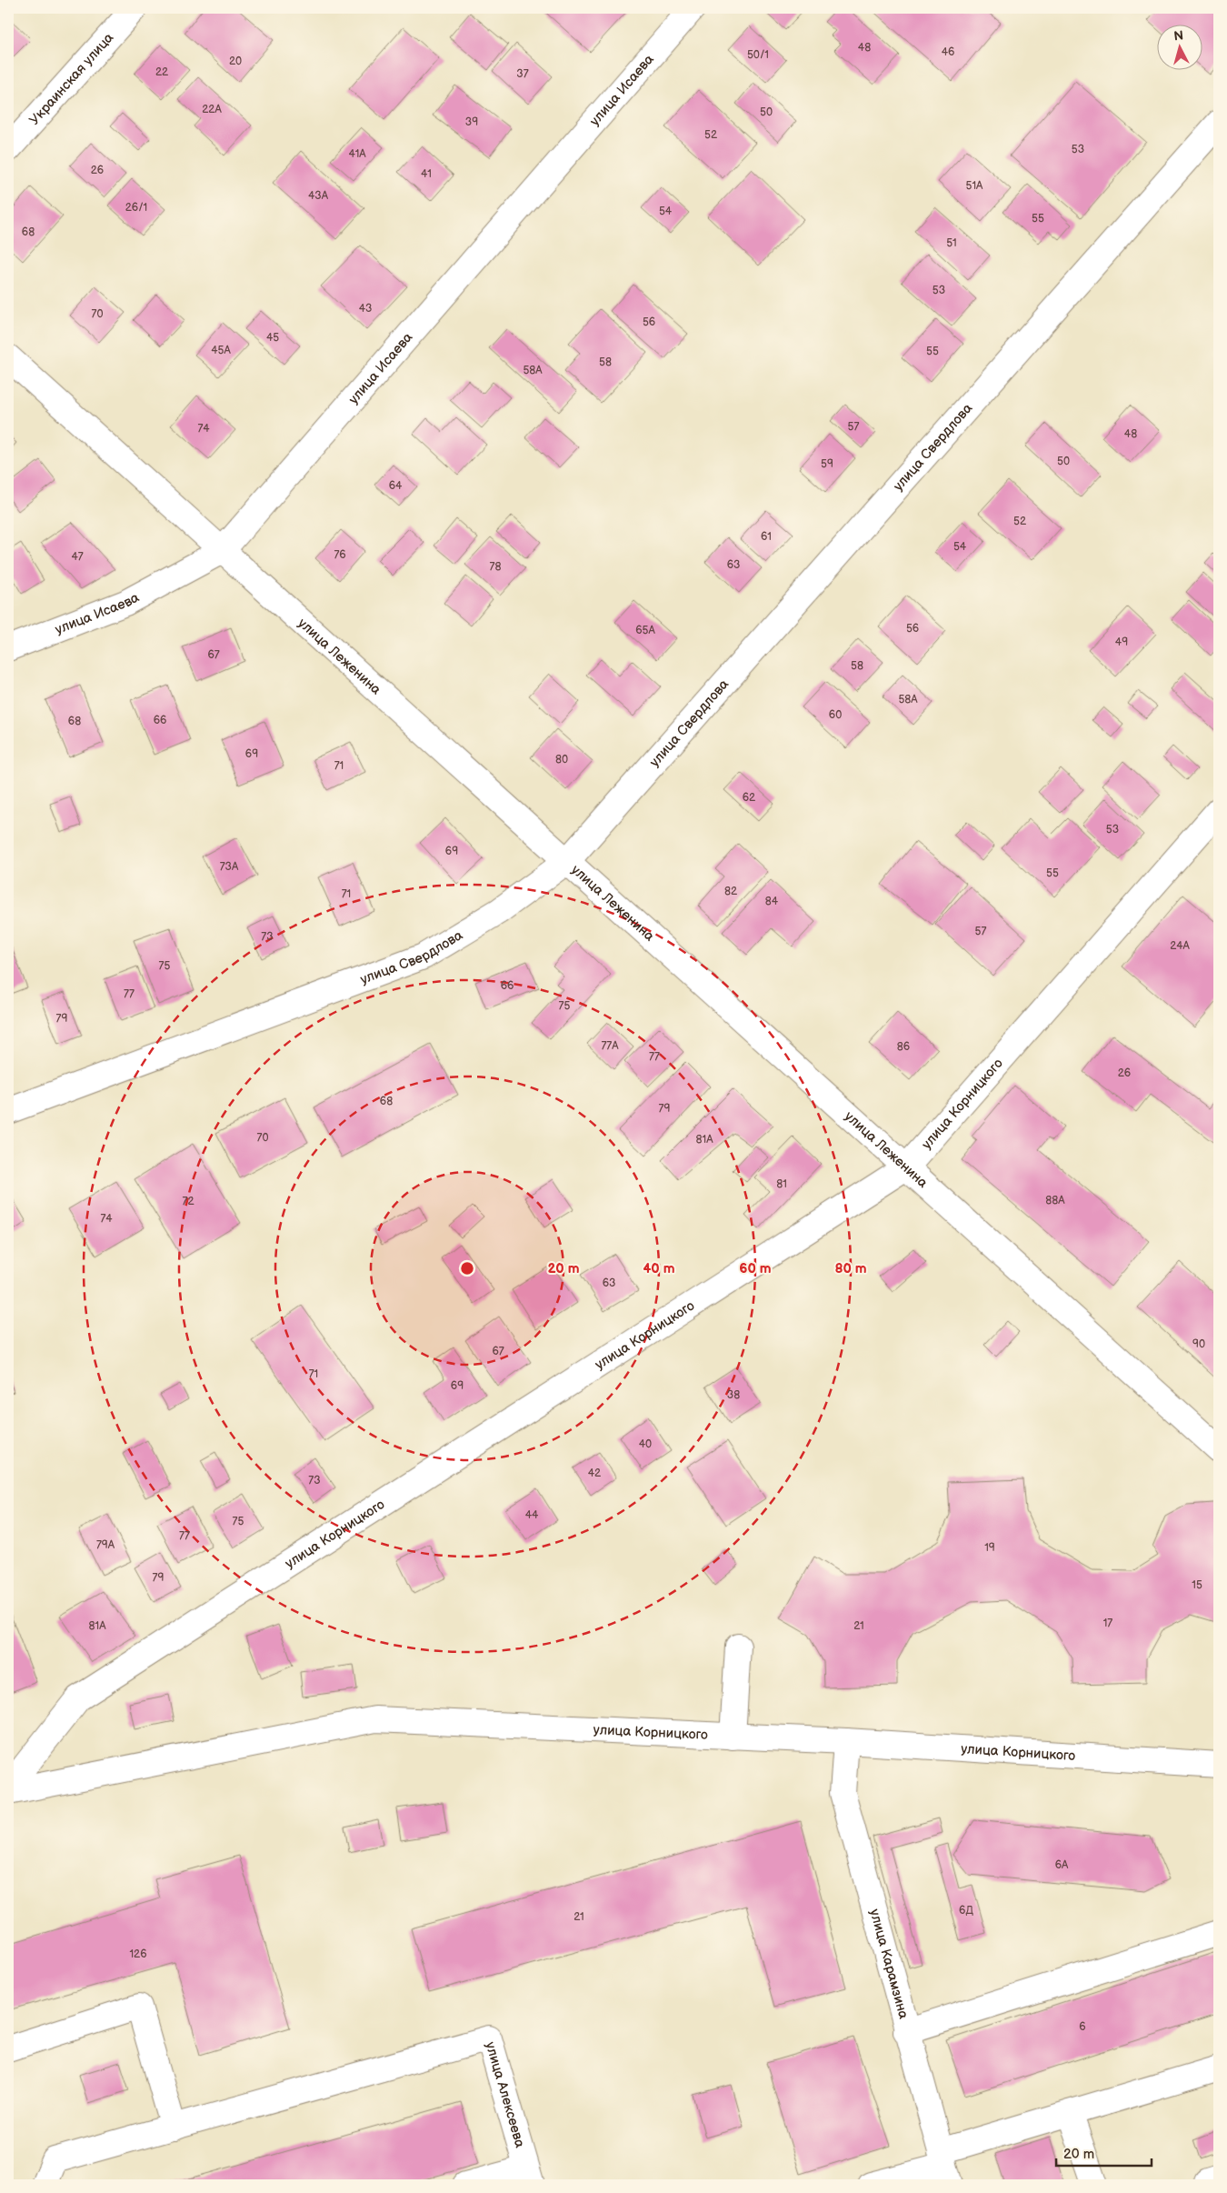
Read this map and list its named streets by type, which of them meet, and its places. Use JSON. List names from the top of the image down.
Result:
{
  "streets": {
    "street": [
      "Украинская улица",
      "улица Исаева",
      "улица Свердлова",
      "улица Леженина",
      "улица Корницкого",
      "улица Карамзина",
      "улица Алексеева"
    ]
  },
  "crossings": [
    ["улица Исаева", "улица Леженина"],
    ["улица Свердлова", "улица Леженина"],
    ["улица Леженина", "улица Корницкого"],
    ["улица Корницкого", "улица Карамзина"]
  ],
  "house_numbers": [
    "48",
    "46",
    "50/1",
    "20",
    "22",
    "37",
    "22А",
    "50",
    "39",
    "52",
    "53",
    "41А",
    "26",
    "41",
    "51А",
    "43А",
    "26/1",
    "54",
    "55",
    "68",
    "51",
    "53",
    "43",
    "70",
    "56",
    "45",
    "45А",
    "55",
    "58",
    "58А",
    "57",
    "74",
    "48",
    "50",
    "59",
    "64",
    "52",
    "61",
    "54",
    "76",
    "47",
    "63",
    "78",
    "56",
    "65А",
    "49",
    "67",
    "58",
    "58А",
    "60",
    "66",
    "68",
    "69",
    "80",
    "71",
    "62",
    "53",
    "69",
    "73А",
    "55",
    "82",
    "71",
    "84",
    "57",
    "73",
    "24А",
    "75",
    "66",
    "77",
    "75",
    "79",
    "77А",
    "86",
    "77",
    "26",
    "68",
    "79",
    "70",
    "81А",
    "81",
    "88А",
    "72",
    "74",
    "63",
    "90",
    "67",
    "71",
    "69",
    "38",
    "40",
    "42",
    "73",
    "44",
    "75",
    "77",
    "79А",
    "19",
    "79",
    "15",
    "17",
    "81А",
    "21",
    "6А",
    "6Д",
    "21",
    "126",
    "6"
  ],
  "scale_bar": "20 m",
  "north": "top",
  "rings": [
    "20 m",
    "40 m",
    "60 m",
    "80 m"
  ]
}
